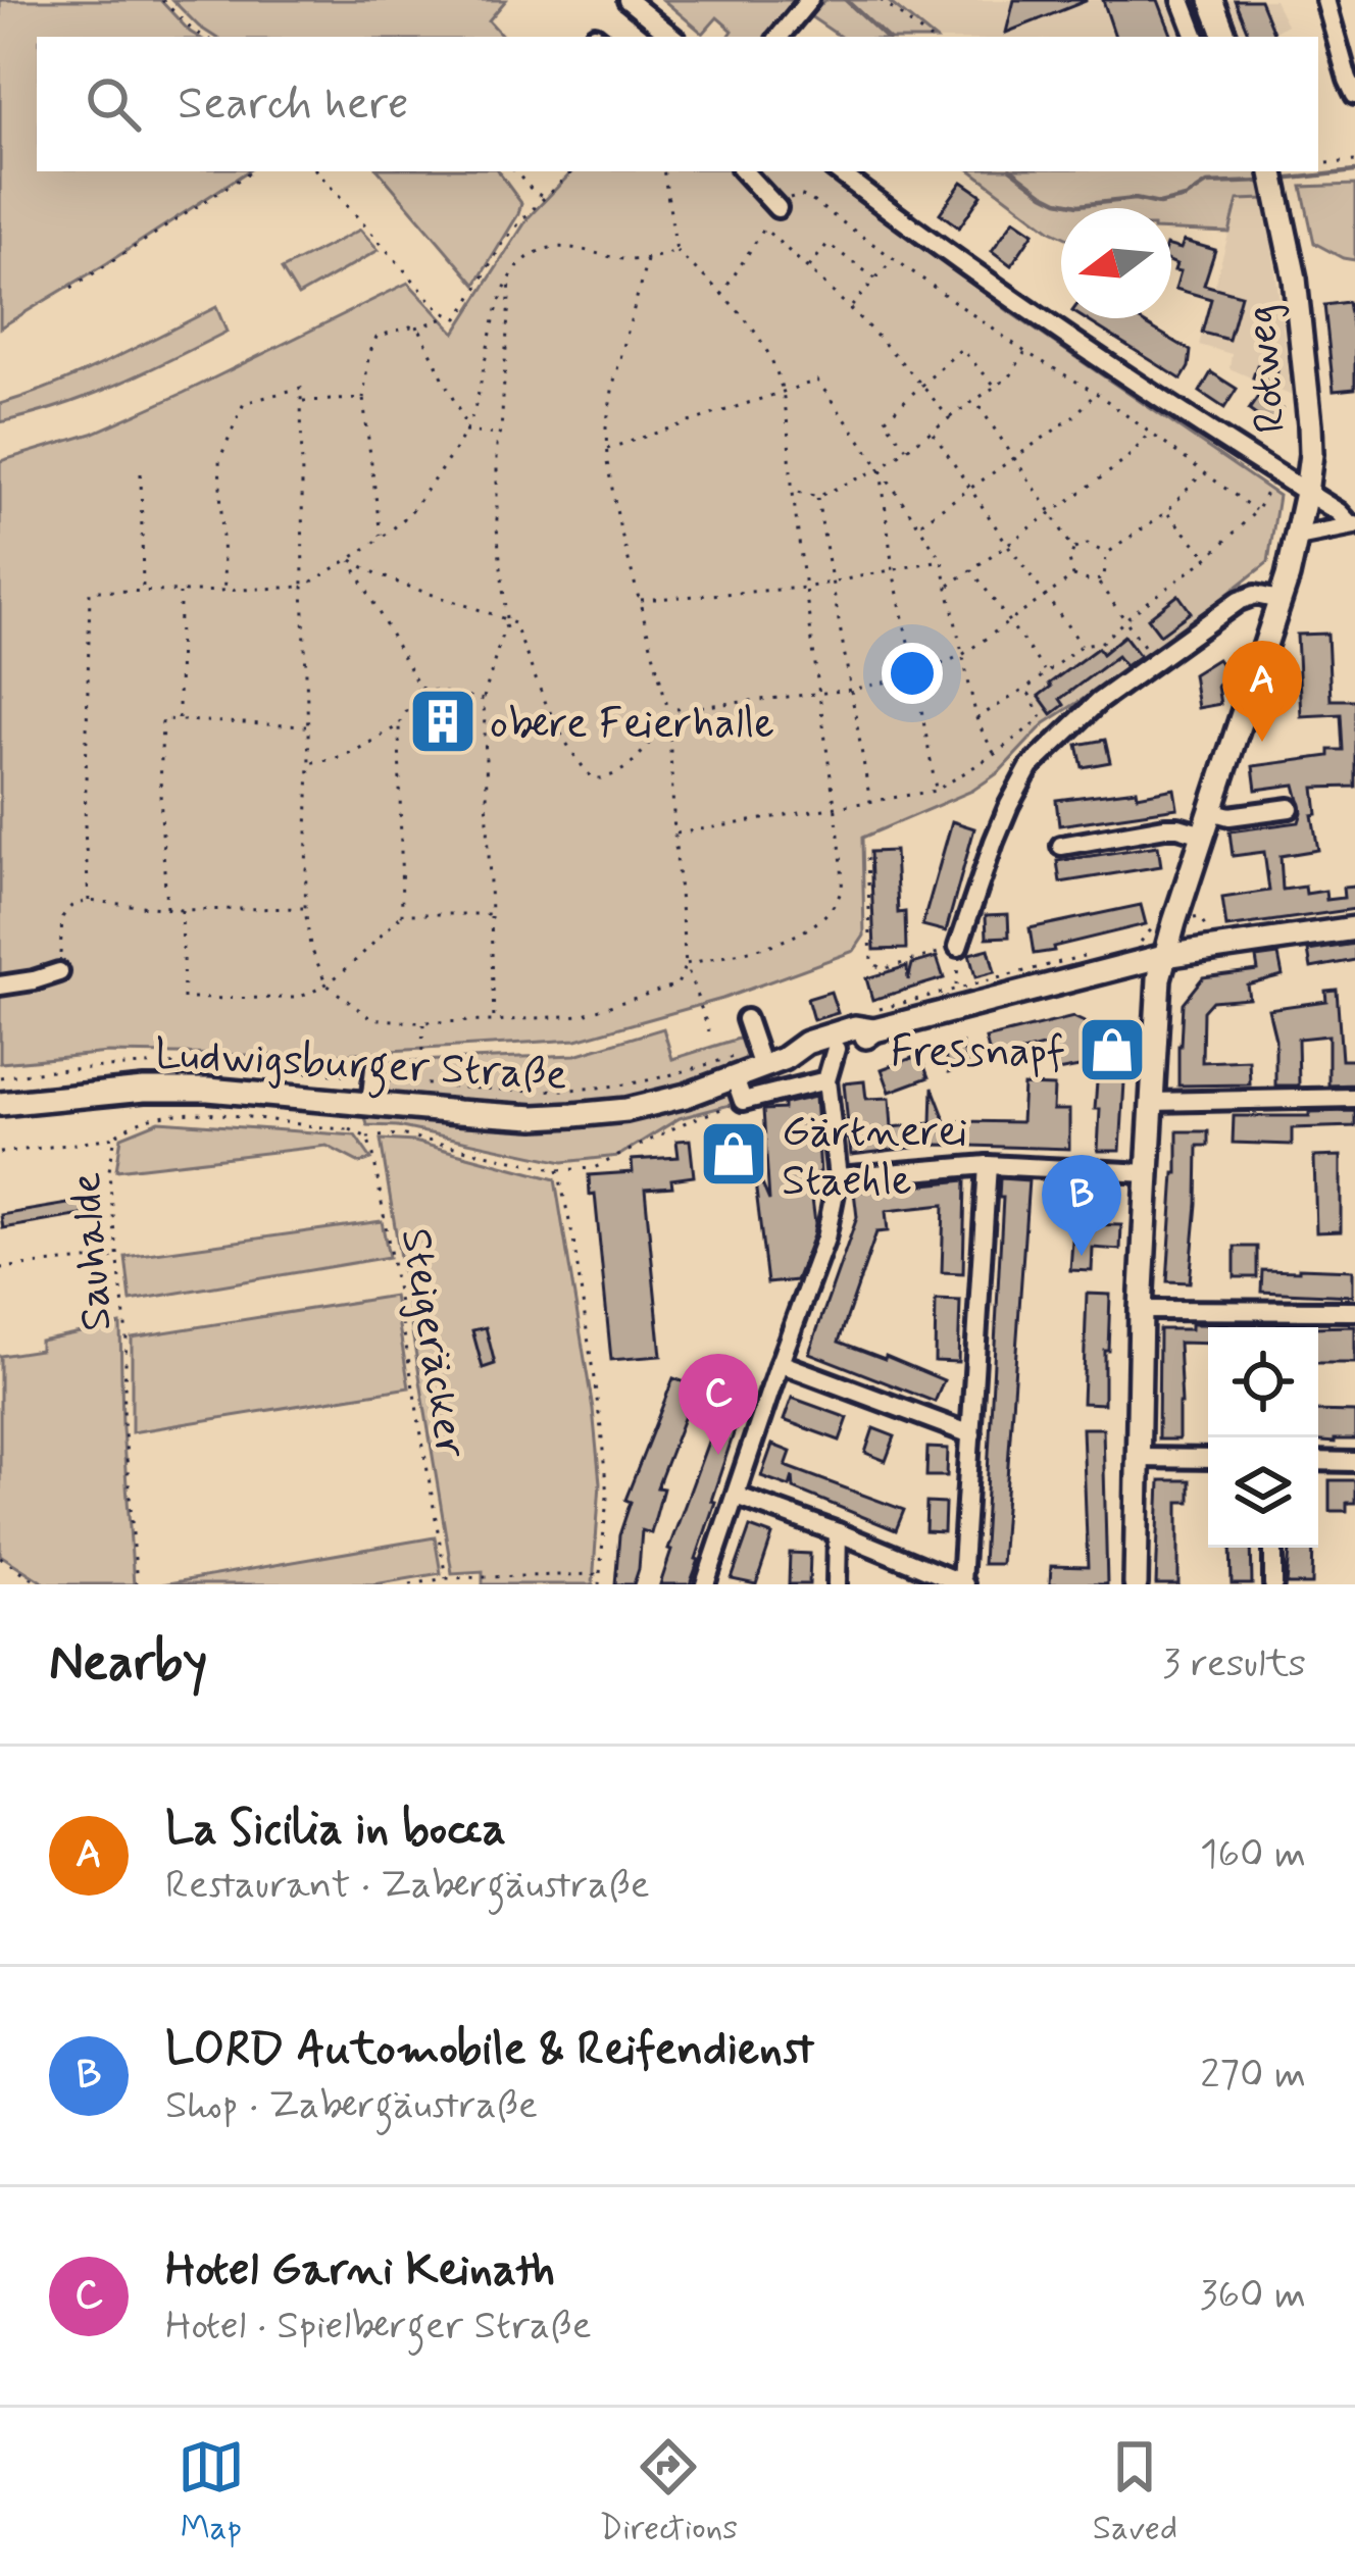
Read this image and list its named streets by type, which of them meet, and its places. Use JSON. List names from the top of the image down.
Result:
{
  "streets": {
    "main road": ["Rotweg", "Ludwigsburger Straße"],
    "path": ["Sauhalde", "Steigeräcker"]
  },
  "crossings": [
    ["Rotweg", "Ludwigsburger Straße"]
  ],
  "places": {
    "building": ["obere Feierhalle"],
    "shop": ["Fressnapf", "Gärtnerei Staehle"]
  },
  "north": "left",
  "page": {
    "search": "Search here",
    "pins": ["A", "B", "C"],
    "heading": ["Nearby", "3 results"],
    "list": [
      {
        "mark": "A",
        "name": "La Sicilia in bocca",
        "note": "Restaurant · Zabergäustraße",
        "value": "160 m"
      },
      {
        "mark": "B",
        "name": "LORD Automobile & Reifendienst",
        "note": "Shop · Zabergäustraße",
        "value": "270 m"
      },
      {
        "mark": "C",
        "name": "Hotel Garni Keinath",
        "note": "Hotel · Spielberger Straße",
        "value": "360 m"
      }
    ],
    "nav": ["Map", "Directions", "Saved"]
  }
}
